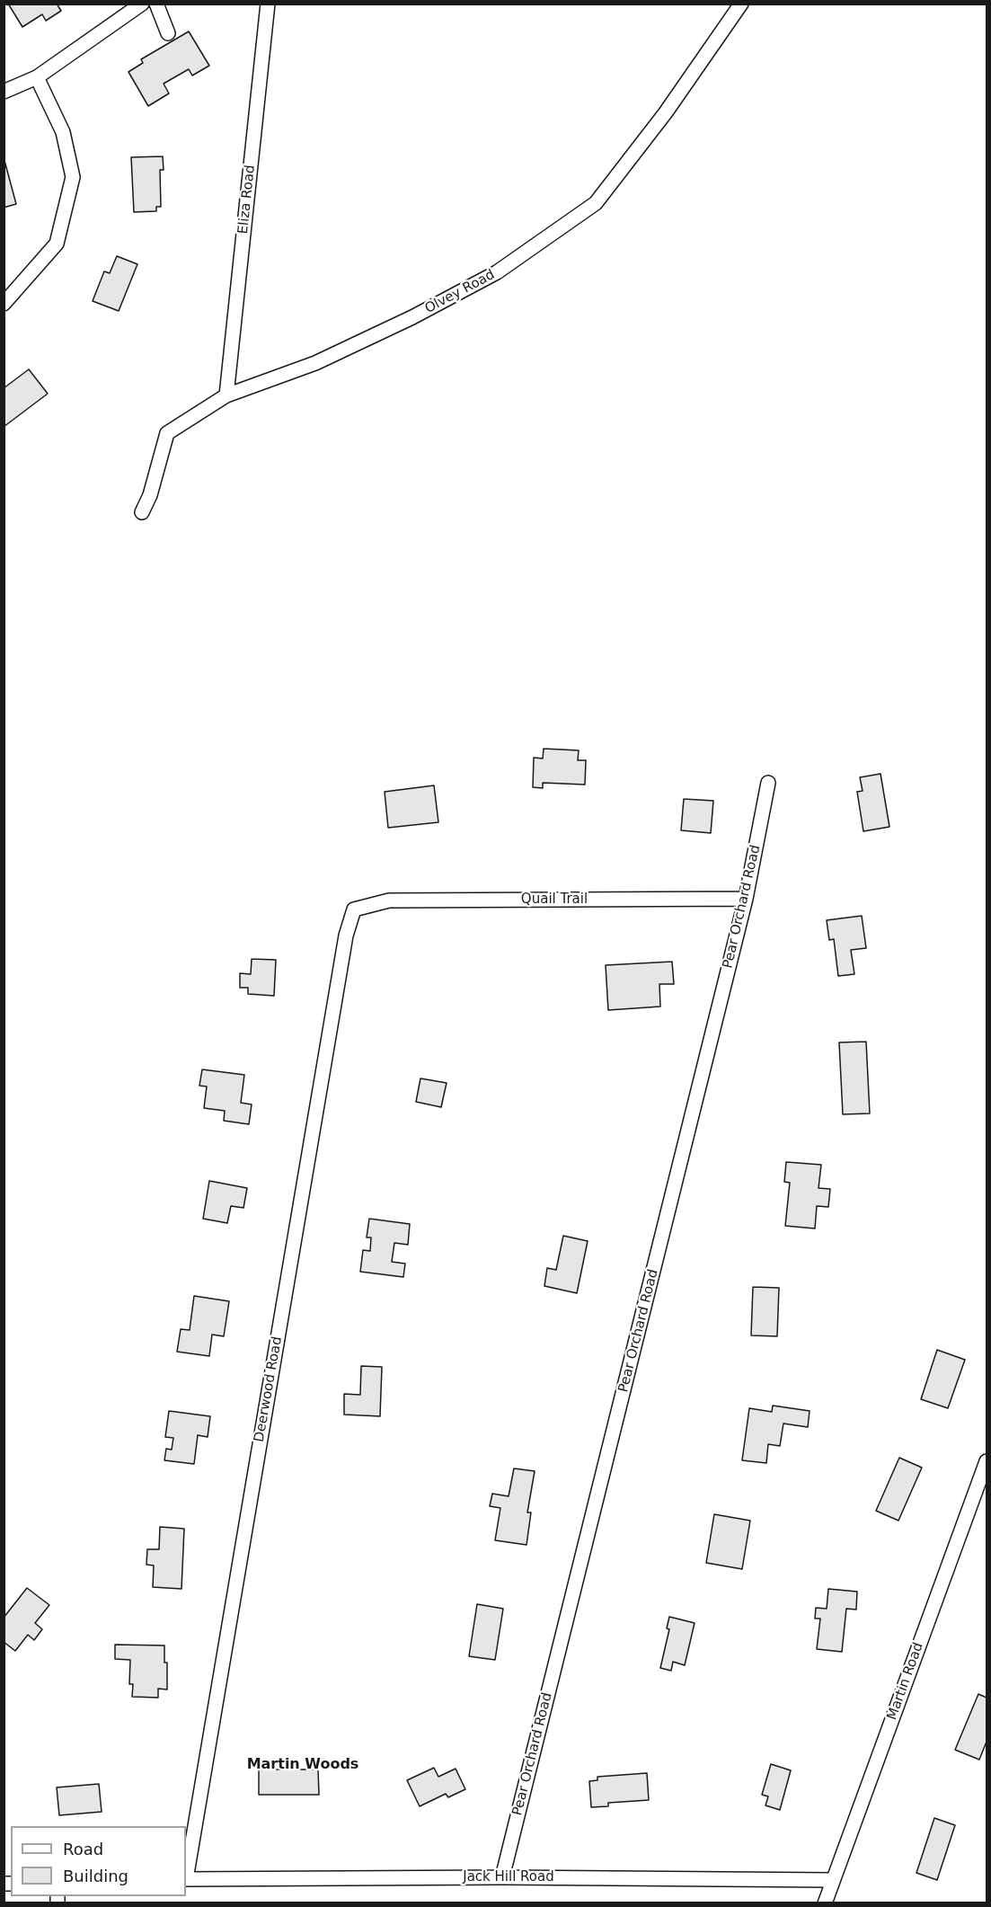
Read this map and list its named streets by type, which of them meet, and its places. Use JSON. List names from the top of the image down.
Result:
{
  "streets": {
    "street": [
      "Eliza Road",
      "Olvey Road",
      "Quail Trail",
      "Pear Orchard Road",
      "Deerwood Road",
      "Martin Road",
      "Jack Hill Road"
    ]
  },
  "crossings": [
    ["Eliza Road", "Olvey Road"],
    ["Quail Trail", "Pear Orchard Road"],
    ["Quail Trail", "Deerwood Road"],
    ["Pear Orchard Road", "Jack Hill Road"],
    ["Martin Road", "Jack Hill Road"]
  ],
  "districts": ["Martin Woods"],
  "legend": ["Road", "Building"]
}
